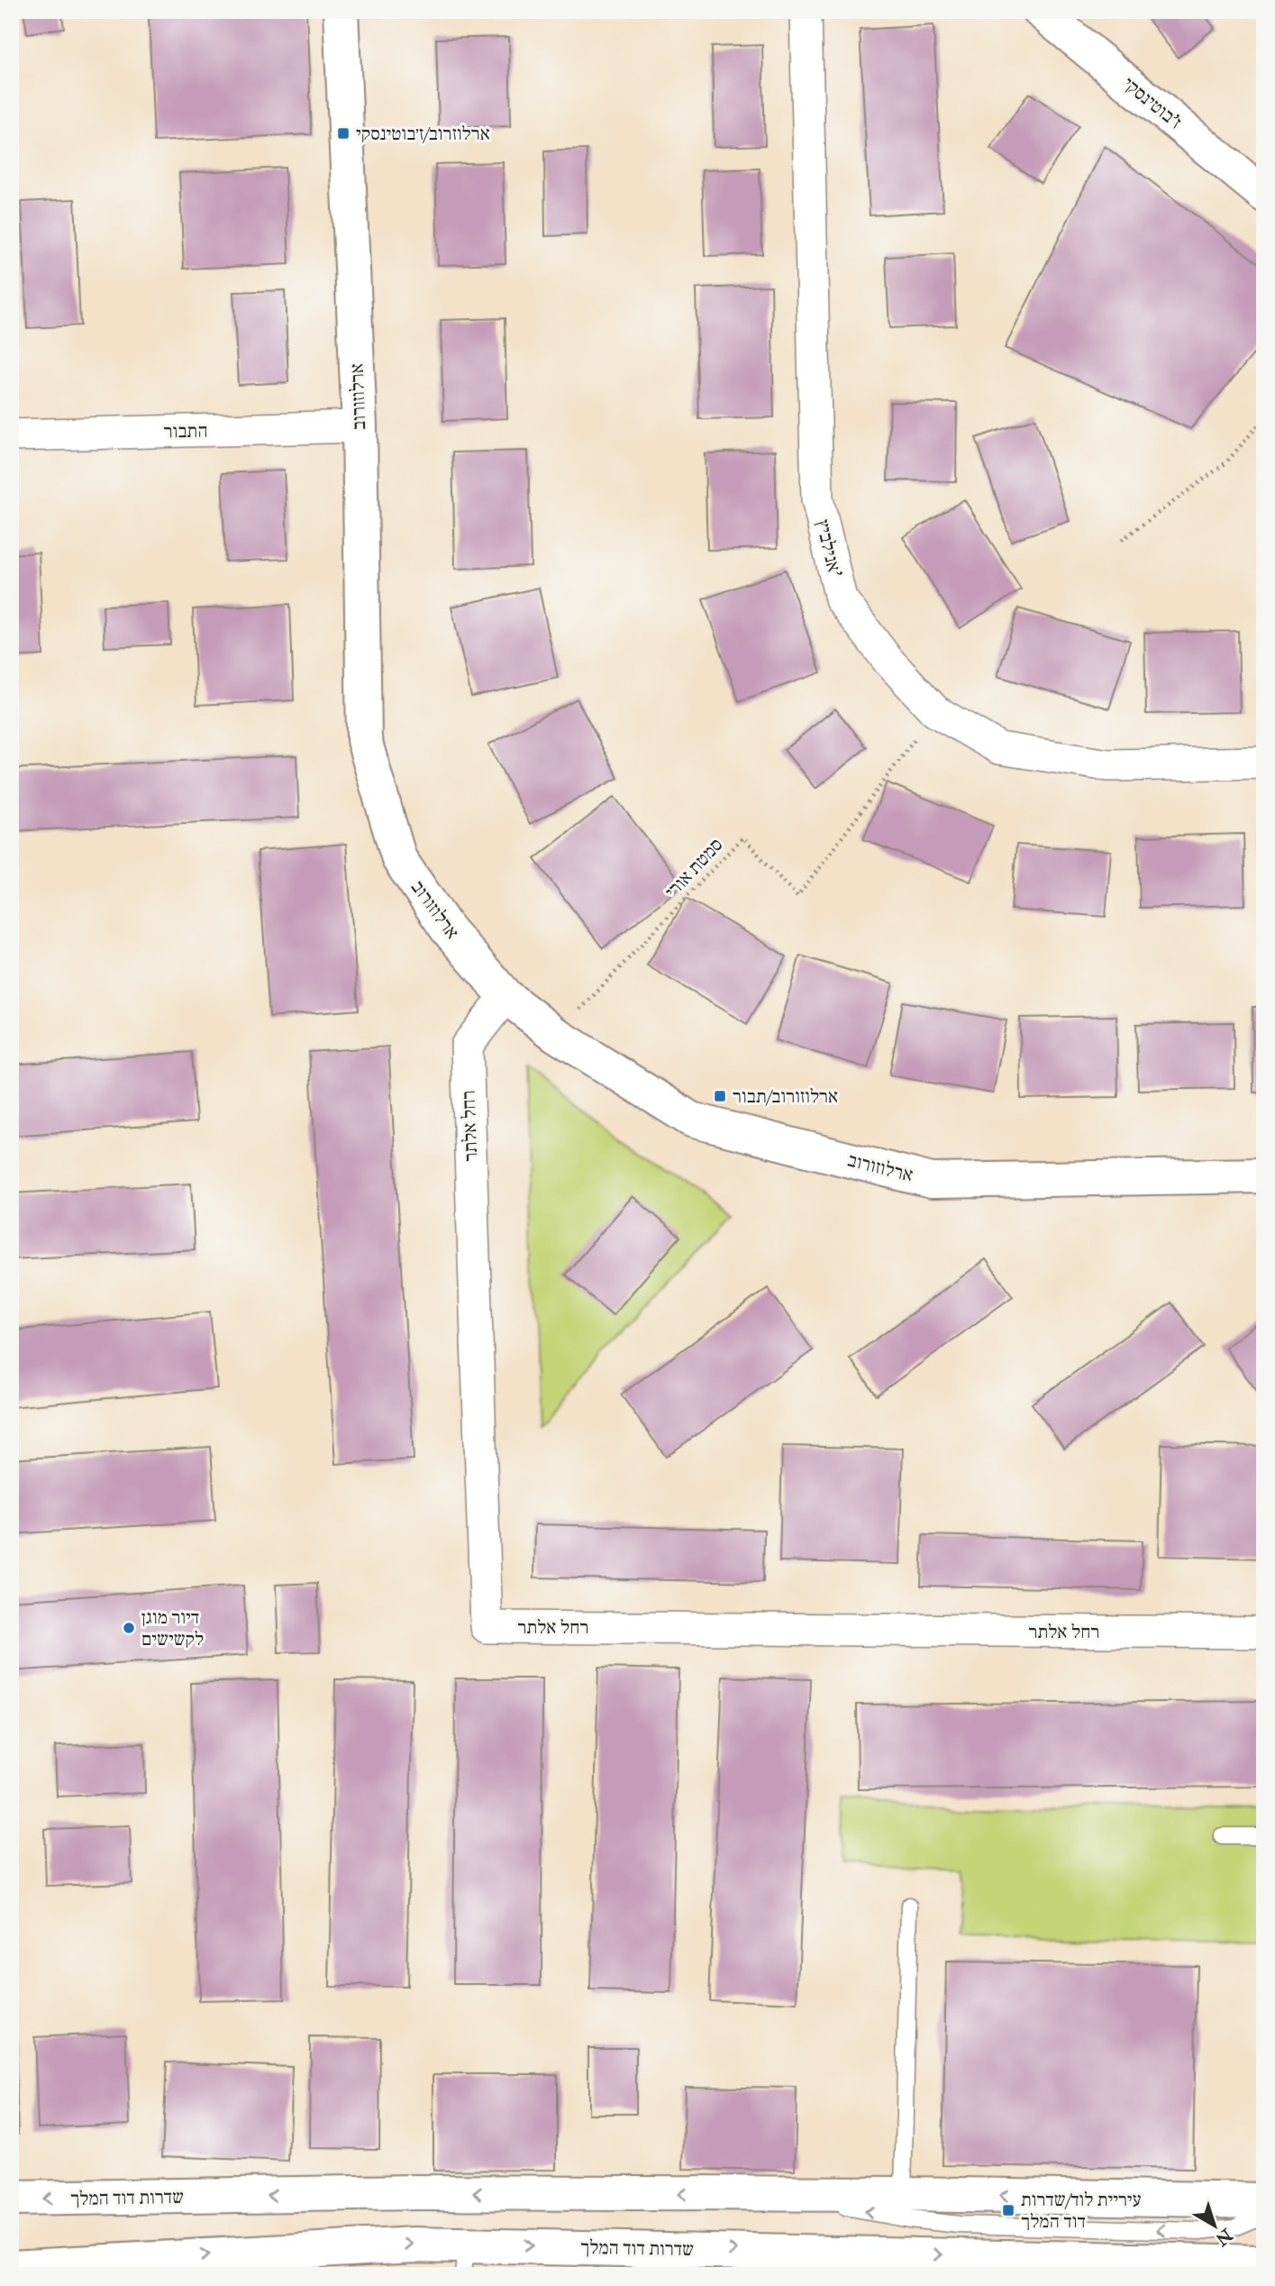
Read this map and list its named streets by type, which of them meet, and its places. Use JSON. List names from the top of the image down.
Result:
{
  "streets": {
    "main road": ["ז'בוטינסקי", "ארלוזורוב", "שדרות דוד המלך"],
    "street": ["התבור", "אנילביץ'", "רחל אלתר"],
    "path": ["סמטת אורי"]
  },
  "crossings": [
    ["ארלוזורוב", "התבור"],
    ["ארלוזורוב", "סמטת אורי"],
    ["ארלוזורוב", "רחל אלתר"],
    ["אנילביץ'", "סמטת אורי"]
  ],
  "places": {
    "transit": ["ארלוזרוב/ז׳בוטינסקי", "ארלוזורוב/תבור", "עיריית לוד/שדרות דוד המלך"],
    "other": ["דיור מוגן לקשישים"]
  },
  "north": "bottom right"
}
